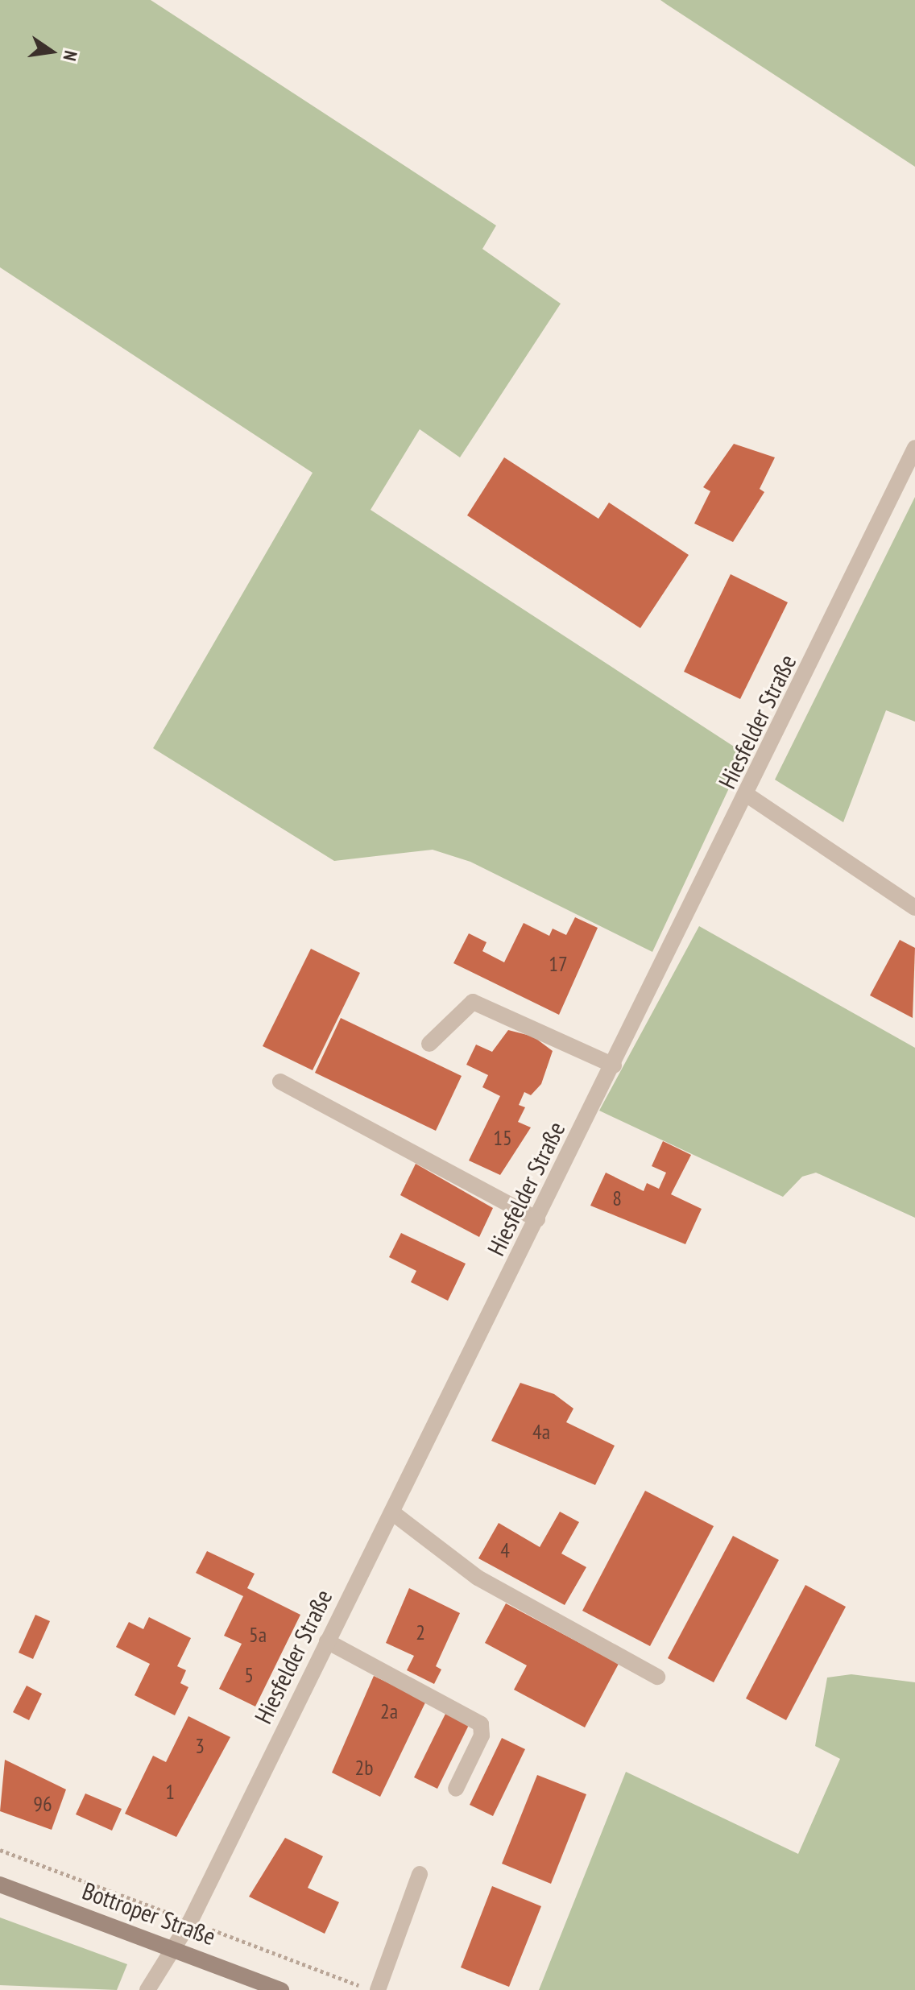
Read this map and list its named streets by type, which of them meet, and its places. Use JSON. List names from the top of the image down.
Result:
{
  "streets": {
    "main road": ["Bottroper Straße"],
    "street": ["Hiesfelder Straße"]
  },
  "crossings": [
    ["Hiesfelder Straße", "Bottroper Straße"]
  ],
  "house_numbers": [
    "17",
    "15",
    "8",
    "4a",
    "4",
    "2",
    "5a",
    "5",
    "2a",
    "3",
    "2b",
    "1",
    "96"
  ],
  "north": "right"
}
